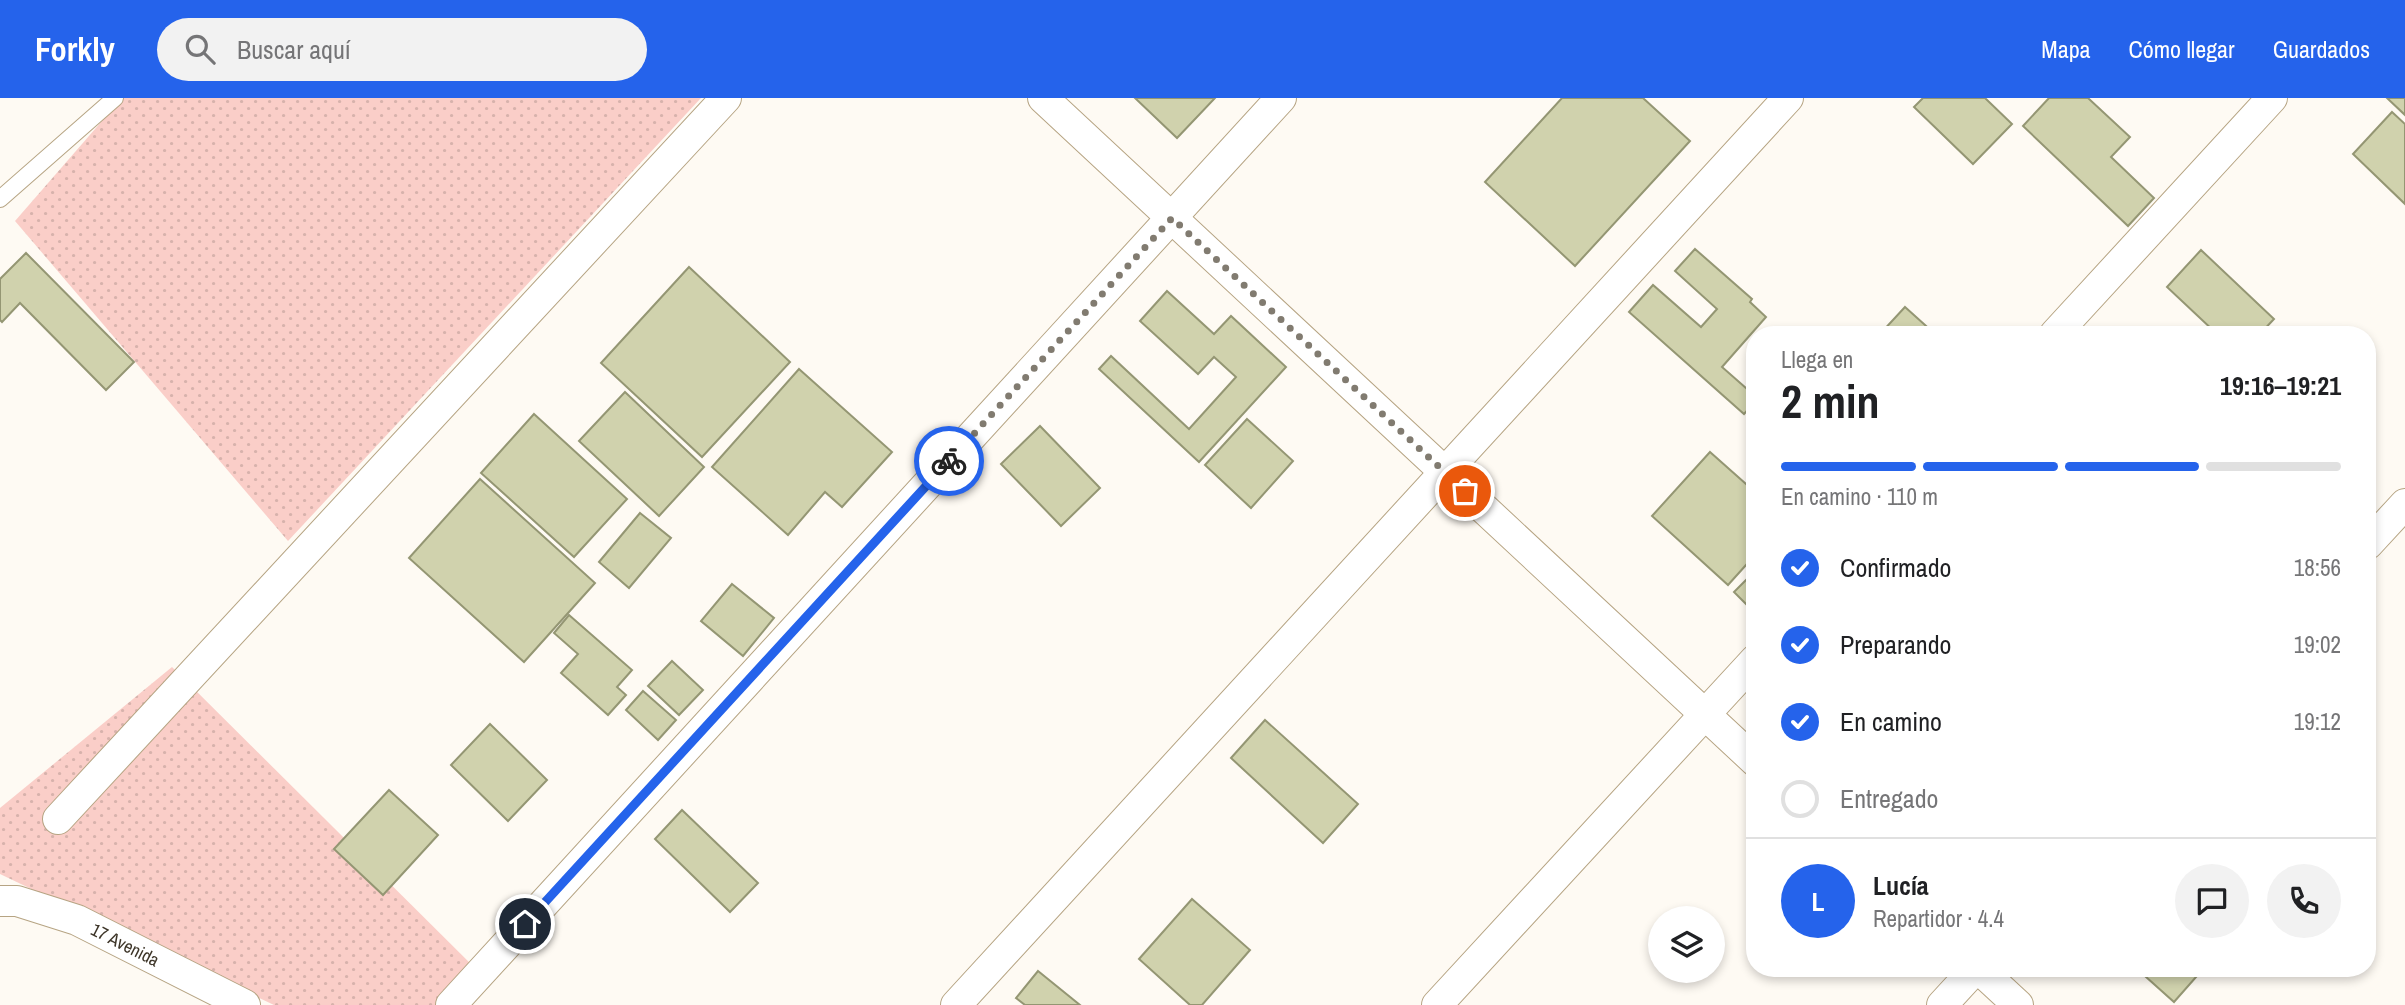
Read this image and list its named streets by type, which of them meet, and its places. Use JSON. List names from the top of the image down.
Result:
{
  "streets": {
    "street": ["17 Avenida"]
  },
  "page": {
    "header": "Forkly",
    "search": "Buscar aquí",
    "nav": ["Mapa", "Cómo llegar", "Guardados"],
    "heading": ["2 min", "Llega en", "19:16–19:21"],
    "panel": ["Lucía", "Repartidor · 4.4"],
    "bar": "En camino · 110 m",
    "list": [
      ["Confirmado", "18:56"],
      ["Preparando", "19:02"],
      ["En camino", "19:12"],
      "Entregado"
    ],
    "round": "L"
  }
}
